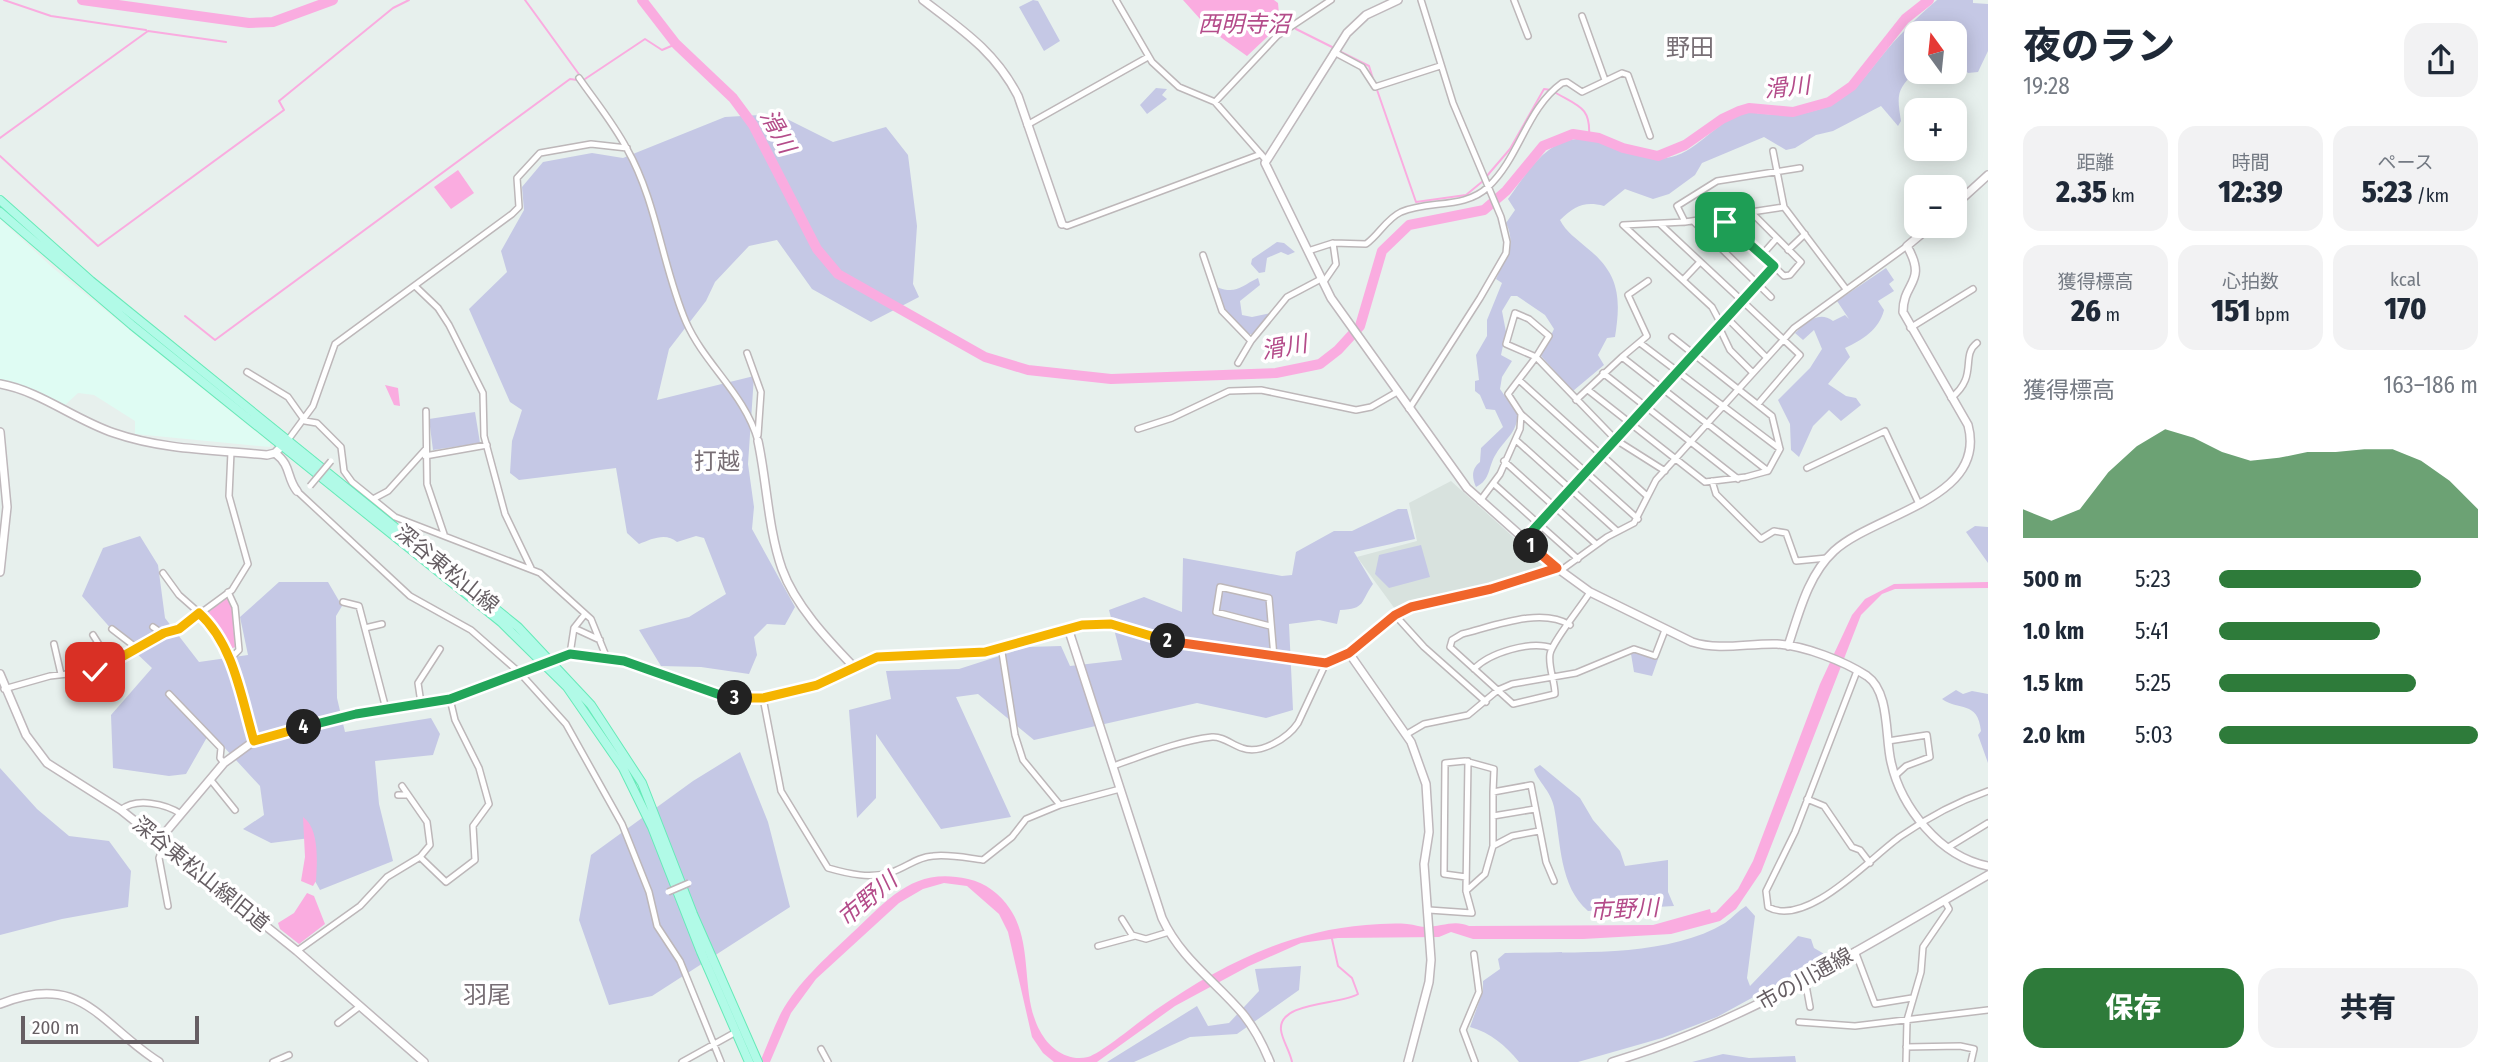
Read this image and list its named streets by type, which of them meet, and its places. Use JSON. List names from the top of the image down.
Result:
{
  "streets": {
    "main road": ["深谷東松山線"],
    "street": ["深谷東松山線旧道", "市の川通線"]
  },
  "districts": ["野田", "打越", "羽尾"],
  "water": ["西明寺沼", "滑川", "市野川"],
  "scale_bar": "200 m",
  "north": "top",
  "page": {
    "heading": ["夜のラン", "19:28"],
    "map_buttons": ["+", "−"],
    "stats": [
      ["距離", "2.35 km"],
      ["時間", "12:39"],
      ["ペース", "5:23 /km"],
      ["獲得標高", "26 m"],
      ["心拍数", "151 bpm"],
      ["kcal", "170"]
    ],
    "chart": ["獲得標高", "163–186 m"],
    "pins": [
      "1",
      "2",
      "3",
      "4"
    ],
    "list": [
      {
        "name": "500 m",
        "note": "5:23"
      },
      {
        "name": "1.0 km",
        "note": "5:41"
      },
      {
        "name": "1.5 km",
        "note": "5:25"
      },
      {
        "name": "2.0 km",
        "note": "5:03"
      }
    ],
    "buttons": ["保存", "共有"],
    "scale": "200 m"
  }
}
